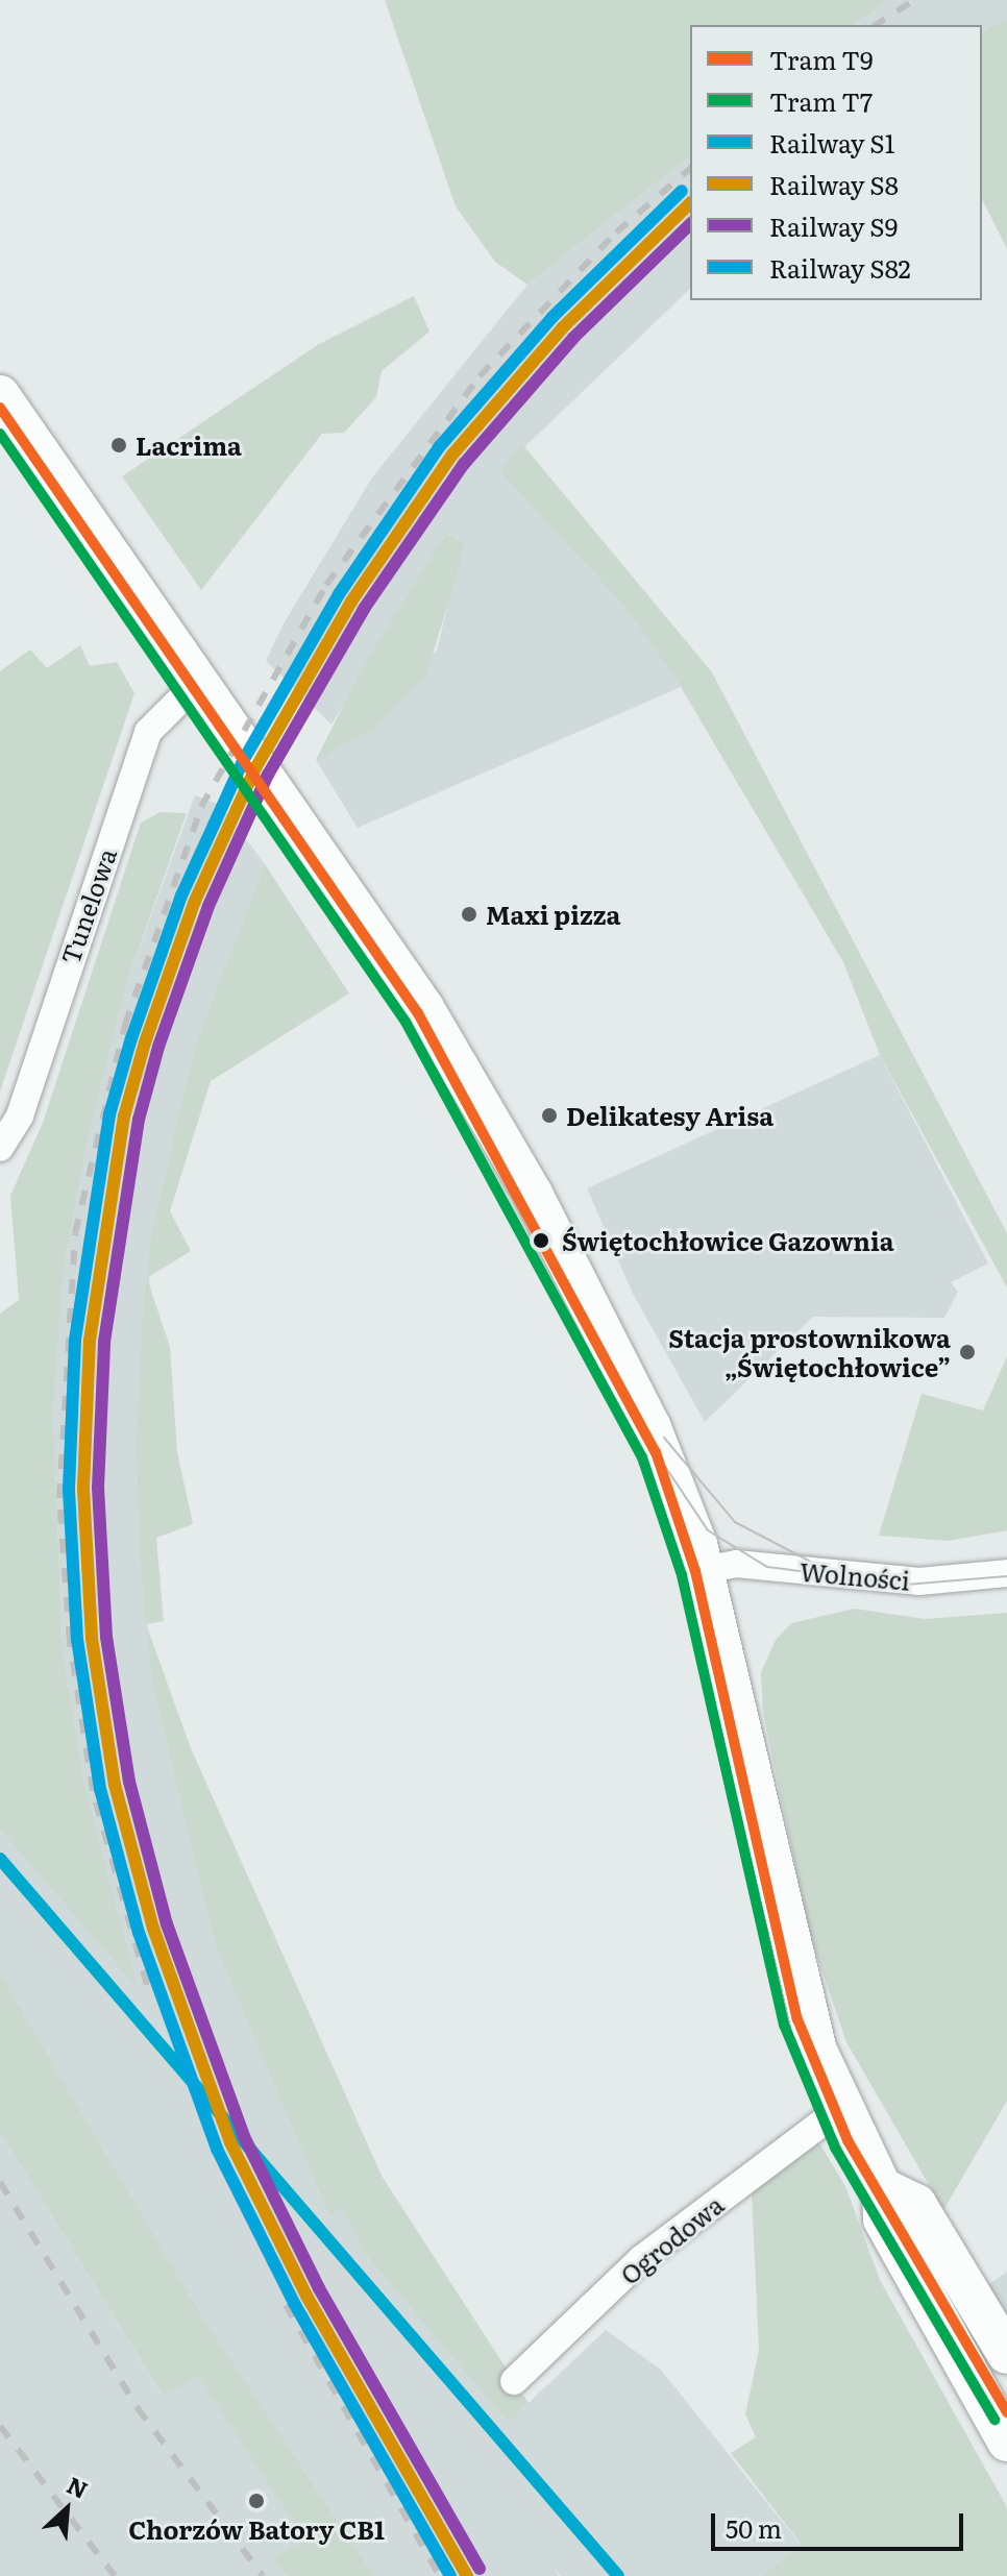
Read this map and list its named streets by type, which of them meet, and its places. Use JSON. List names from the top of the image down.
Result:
{
  "streets": {
    "street": ["Tunelowa", "Wolności", "Ogrodowa"]
  },
  "places": [
    "Lacrima",
    "Maxi pizza",
    "Delikatesy Arisa",
    "Świętochłowice Gazownia",
    "Stacja prostownikowa „Świętochłowice”",
    "Chorzów Batory CB1"
  ],
  "lines": [
    "rail line S82",
    "rail line S8",
    "rail line S9",
    "tram line T9",
    "tram line T7",
    "rail line S1"
  ],
  "legend": [
    "Tram T9",
    "Tram T7",
    "Railway S1",
    "Railway S8",
    "Railway S9",
    "Railway S82"
  ],
  "scale_bar": "50 m",
  "north": "top right"
}
